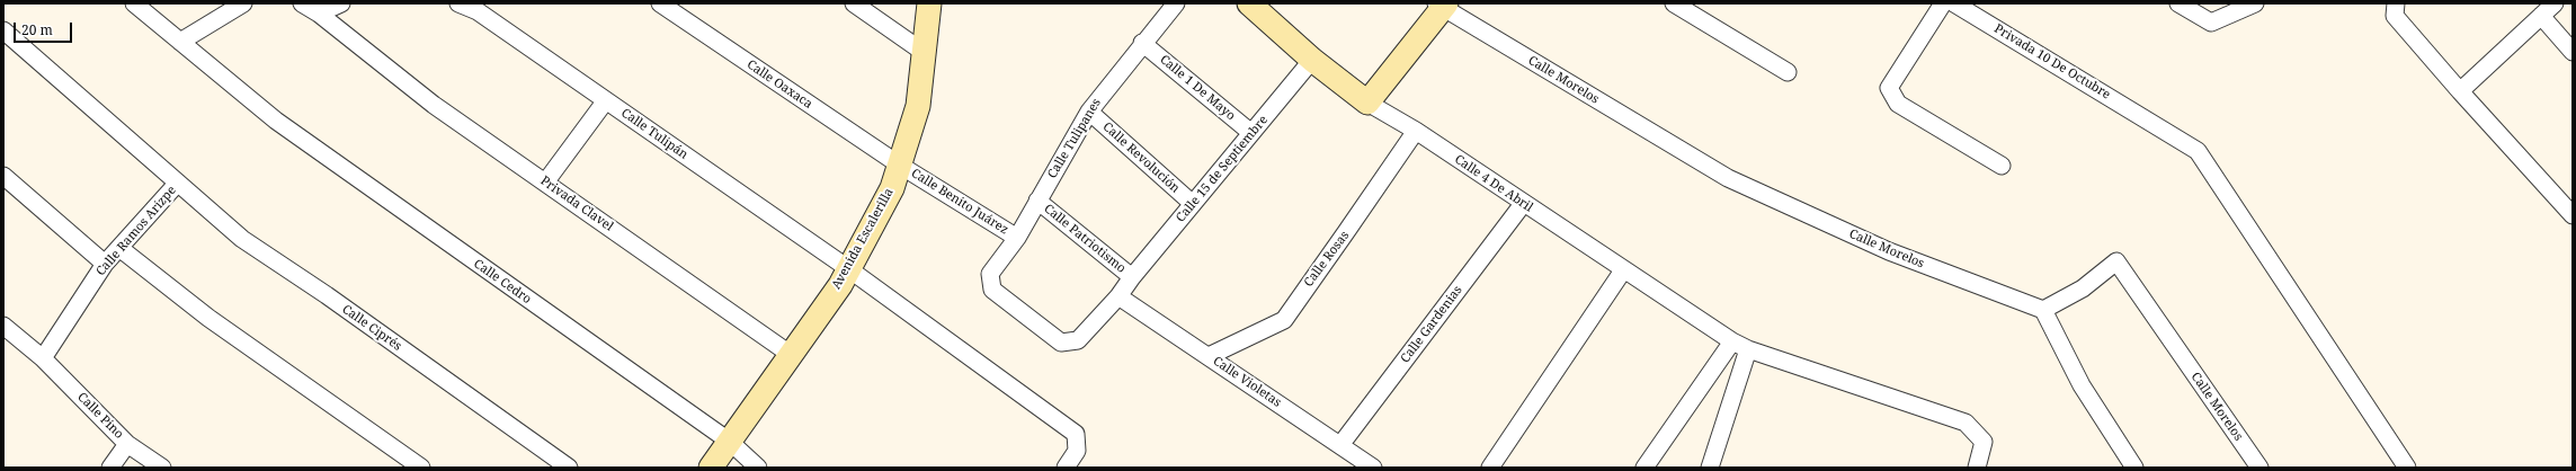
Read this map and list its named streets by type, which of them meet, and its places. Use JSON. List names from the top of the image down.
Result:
{
  "streets": {
    "main road": ["Calle 4 De Abril", "Avenida Escalerilla"],
    "street": [
      "Privada 10 De Octubre",
      "Calle Morelos",
      "Calle Oaxaca",
      "Calle 1 De Mayo",
      "Calle Tulipán",
      "Calle Tulipanes",
      "Calle Revolución",
      "Calle 15 de Septiembre",
      "Calle Benito Juárez",
      "Privada Clavel",
      "Calle Ramos Arizpe",
      "Calle Patriotismo",
      "Calle Rosas",
      "Calle Cedro",
      "Calle Gardenias",
      "Calle Ciprés",
      "Calle Violetas",
      "Calle Pino"
    ]
  },
  "crossings": [
    ["Calle Oaxaca", "Calle Benito Juárez"],
    ["Calle Oaxaca", "Avenida Escalerilla"],
    ["Calle 1 De Mayo", "Calle Tulipanes"],
    ["Calle 1 De Mayo", "Calle 15 de Septiembre"],
    ["Calle Tulipán", "Avenida Escalerilla"],
    ["Calle Tulipanes", "Calle Revolución"],
    ["Calle Tulipanes", "Calle Benito Juárez"],
    ["Calle Tulipanes", "Calle Patriotismo"],
    ["Calle Revolución", "Calle 15 de Septiembre"],
    ["Calle 15 de Septiembre", "Calle 4 De Abril"],
    ["Calle 15 de Septiembre", "Calle Patriotismo"],
    ["Calle 4 De Abril", "Calle Rosas"],
    ["Calle 4 De Abril", "Calle Gardenias"],
    ["Calle Benito Juárez", "Avenida Escalerilla"],
    ["Calle Benito Juárez", "Calle Violetas"],
    ["Privada Clavel", "Avenida Escalerilla"],
    ["Calle Ramos Arizpe", "Calle Ciprés"],
    ["Calle Ramos Arizpe", "Calle Pino"],
    ["Avenida Escalerilla", "Calle Cedro"],
    ["Calle Rosas", "Calle Violetas"],
    ["Calle Gardenias", "Calle Violetas"]
  ],
  "scale_bar": "20 m"
}
